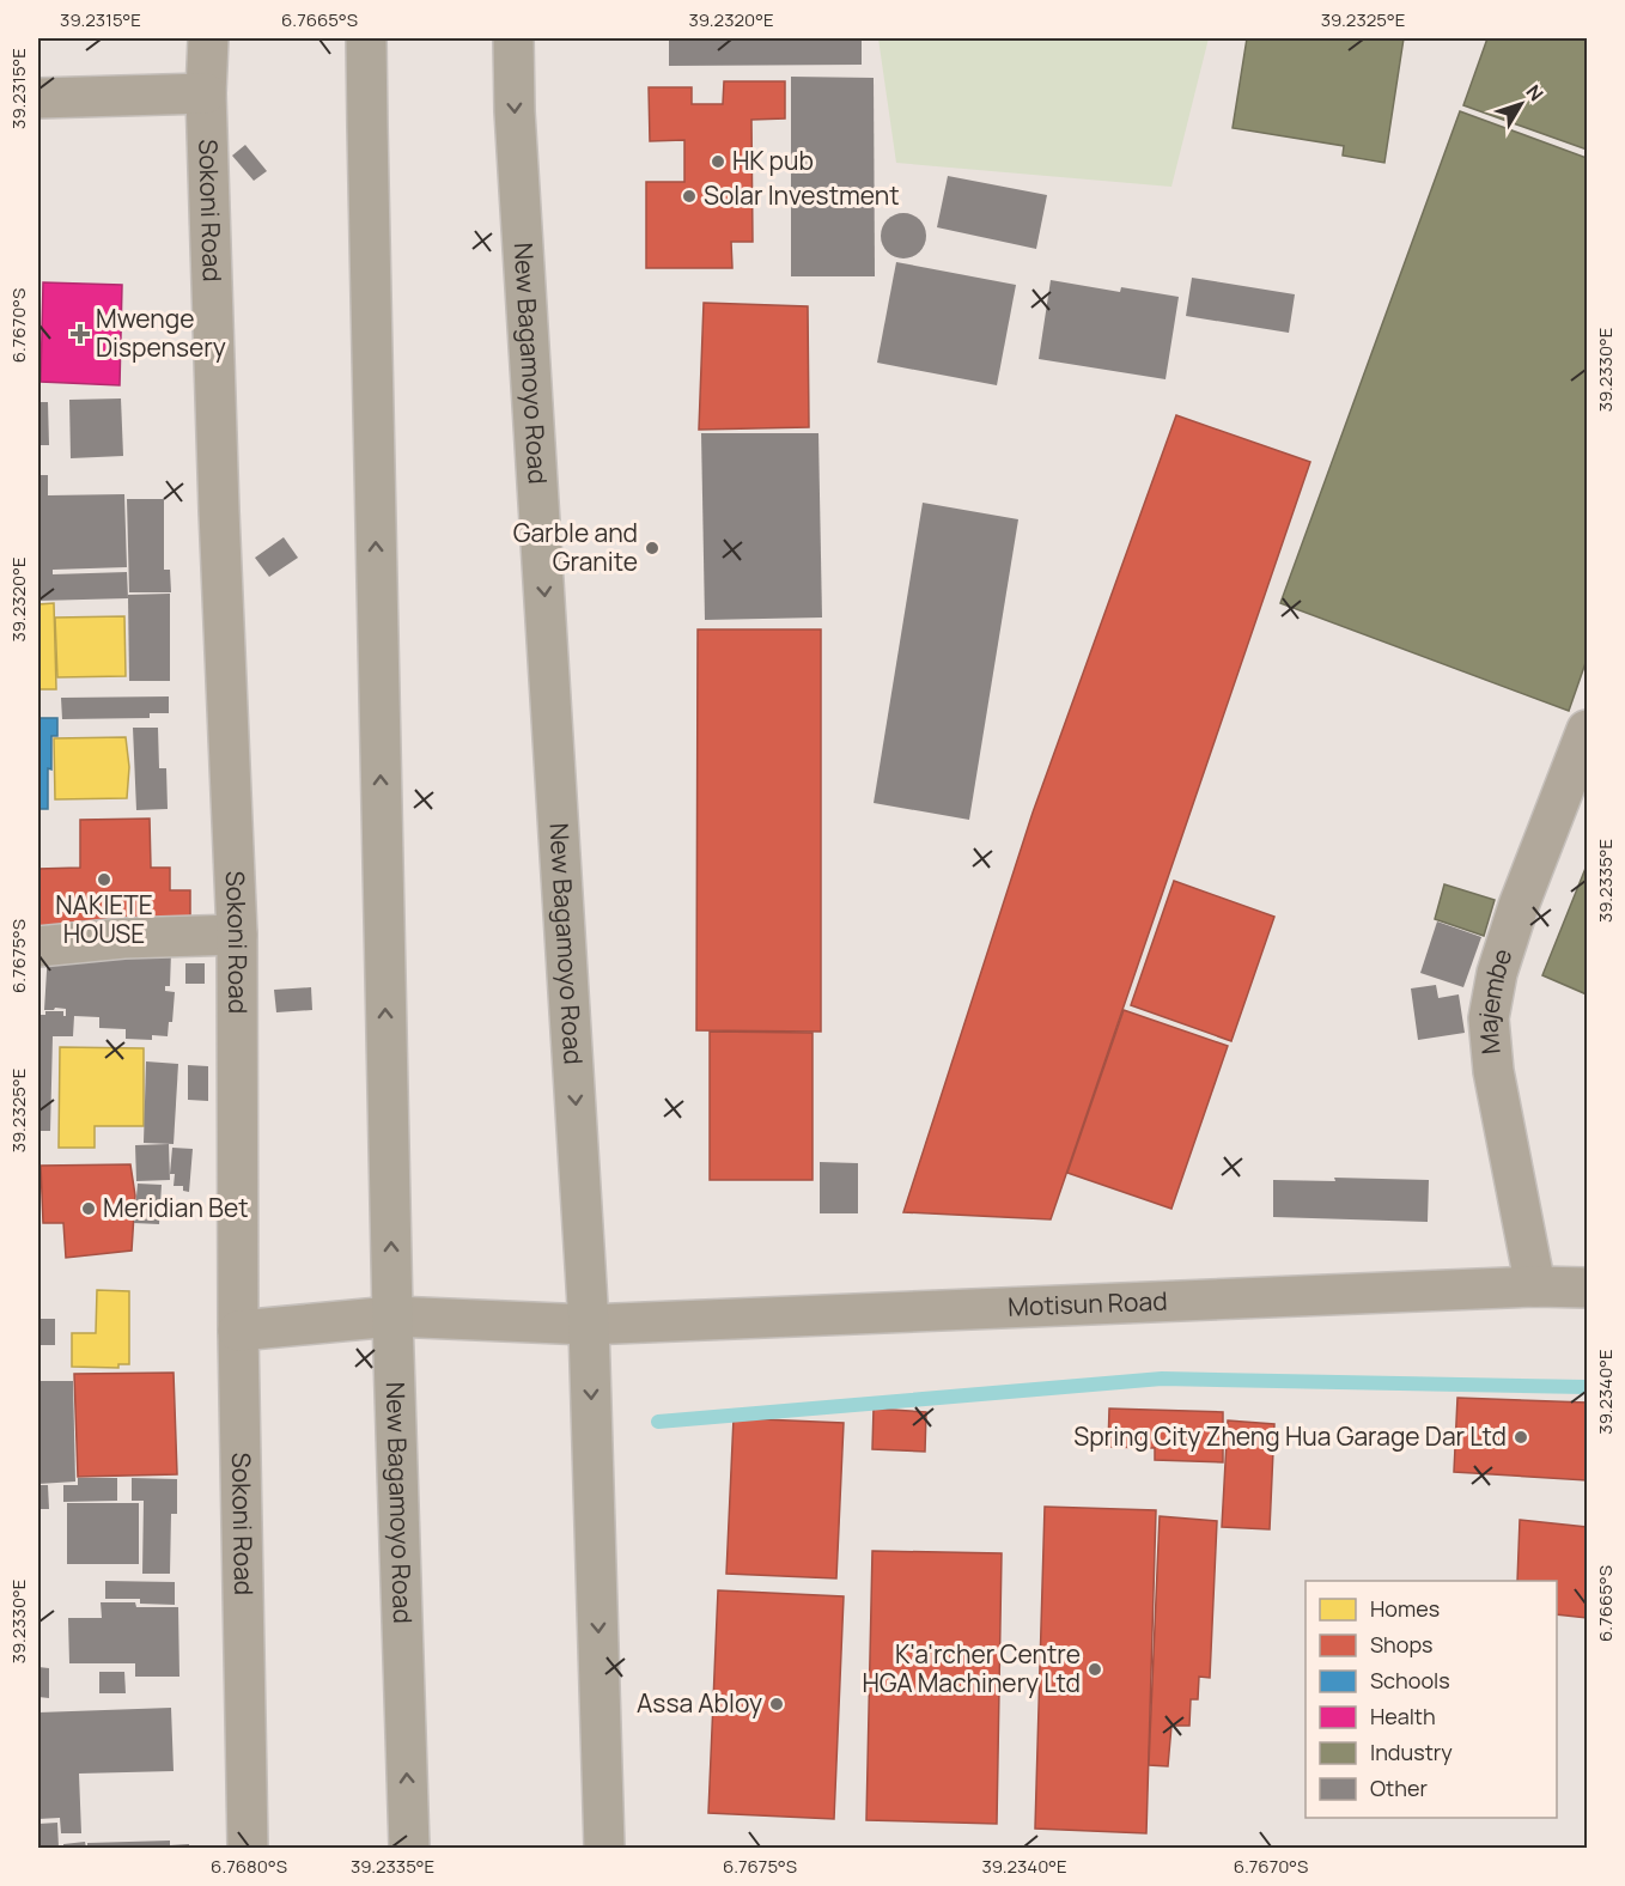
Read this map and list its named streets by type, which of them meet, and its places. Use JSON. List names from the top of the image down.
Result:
{
  "streets": {
    "highway": ["New Bagamoyo Road"],
    "street": ["Sokoni Road", "Majembe", "Motisun Road"]
  },
  "crossings": [
    ["Sokoni Road", "Motisun Road"],
    ["New Bagamoyo Road", "Motisun Road"],
    ["Majembe", "Motisun Road"]
  ],
  "places": {
    "other": [
      "HK pub",
      "Solar Investment",
      "Garble and Granite",
      "NAKIETE HOUSE",
      "Meridian Bet",
      "Spring City Zheng Hua Garage Dar Ltd",
      "K'a'rcher Centre HGA Machinery Ltd",
      "Assa Abloy"
    ],
    "health": ["Mwenge Dispensery"]
  },
  "legend": [
    "Homes",
    "Shops",
    "Schools",
    "Health",
    "Industry",
    "Other"
  ],
  "north": "top right",
  "coordinates": [
    "39.2315°E",
    "6.7665°S",
    "39.2320°E",
    "39.2325°E",
    "6.7670°S",
    "39.2330°E",
    "39.2335°E",
    "6.7675°S",
    "39.2340°E",
    "6.7680°S"
  ]
}
